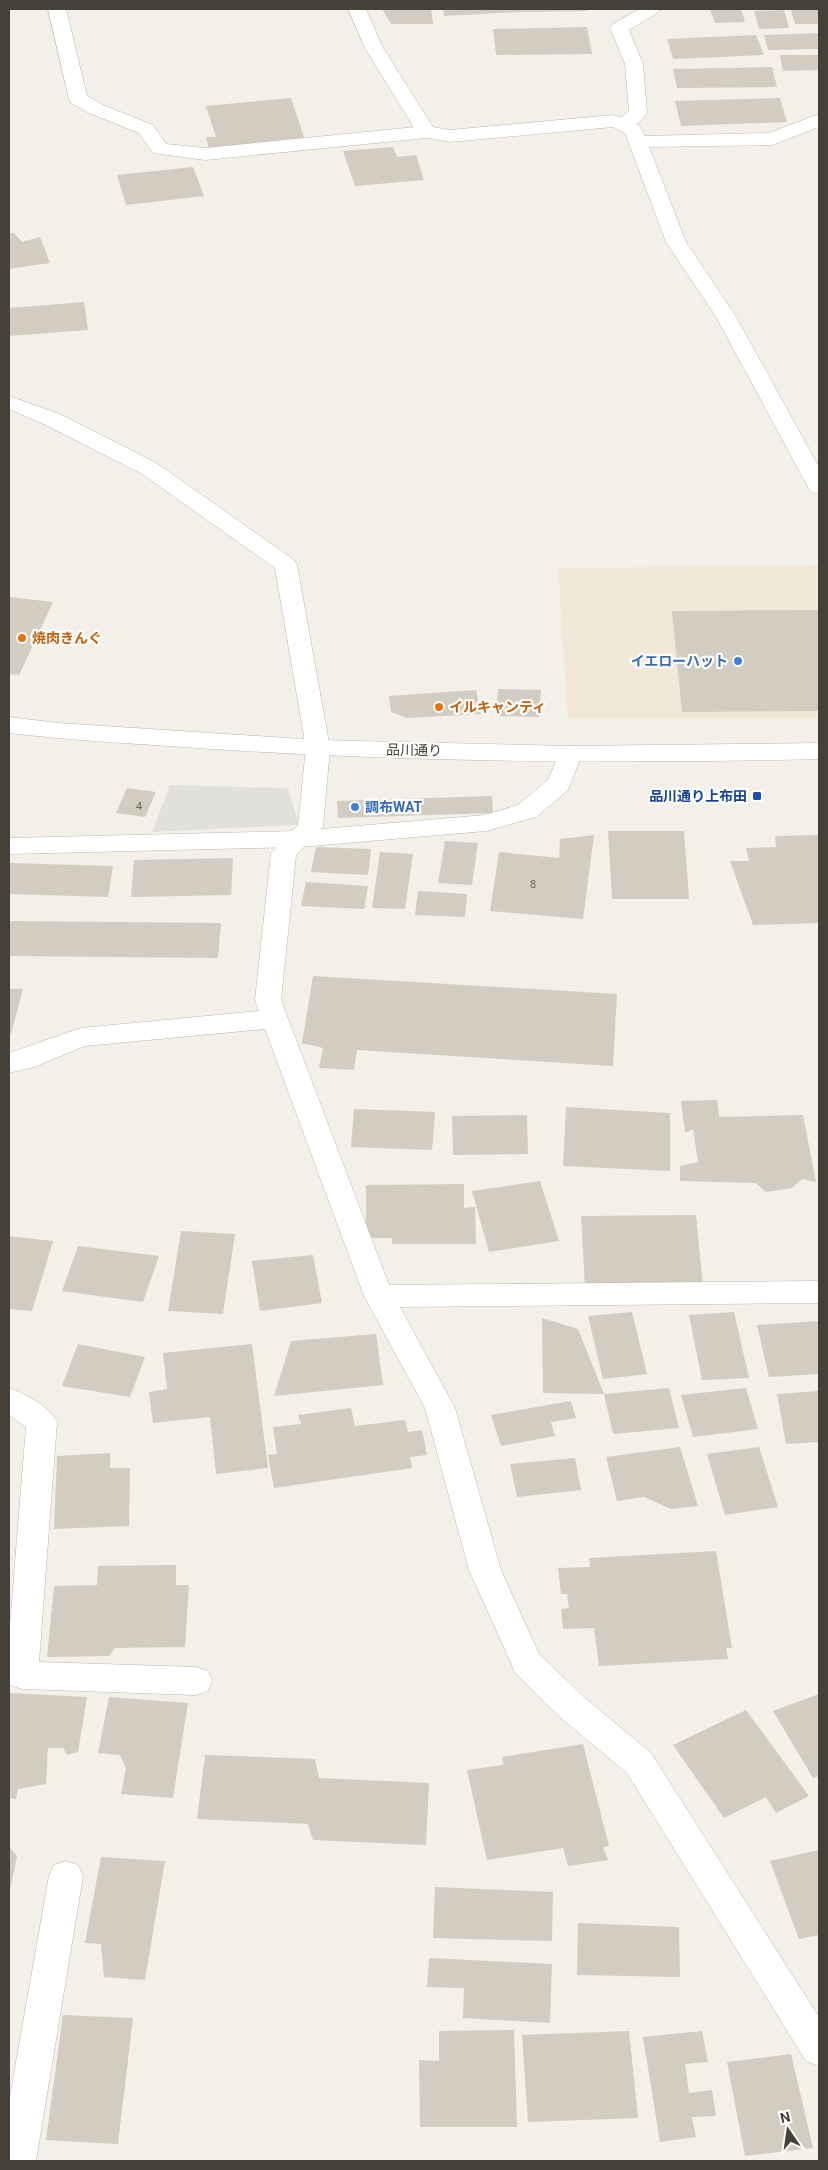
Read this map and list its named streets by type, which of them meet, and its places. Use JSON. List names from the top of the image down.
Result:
{
  "streets": {
    "street": ["品川通り"]
  },
  "places": {
    "other": [
      "焼肉きんぐ",
      "イエローハット",
      "イルキャンティ",
      "調布WAT"
    ],
    "transit": ["品川通り上布田"]
  },
  "house_numbers": ["4", "8"],
  "north": "top"
}
